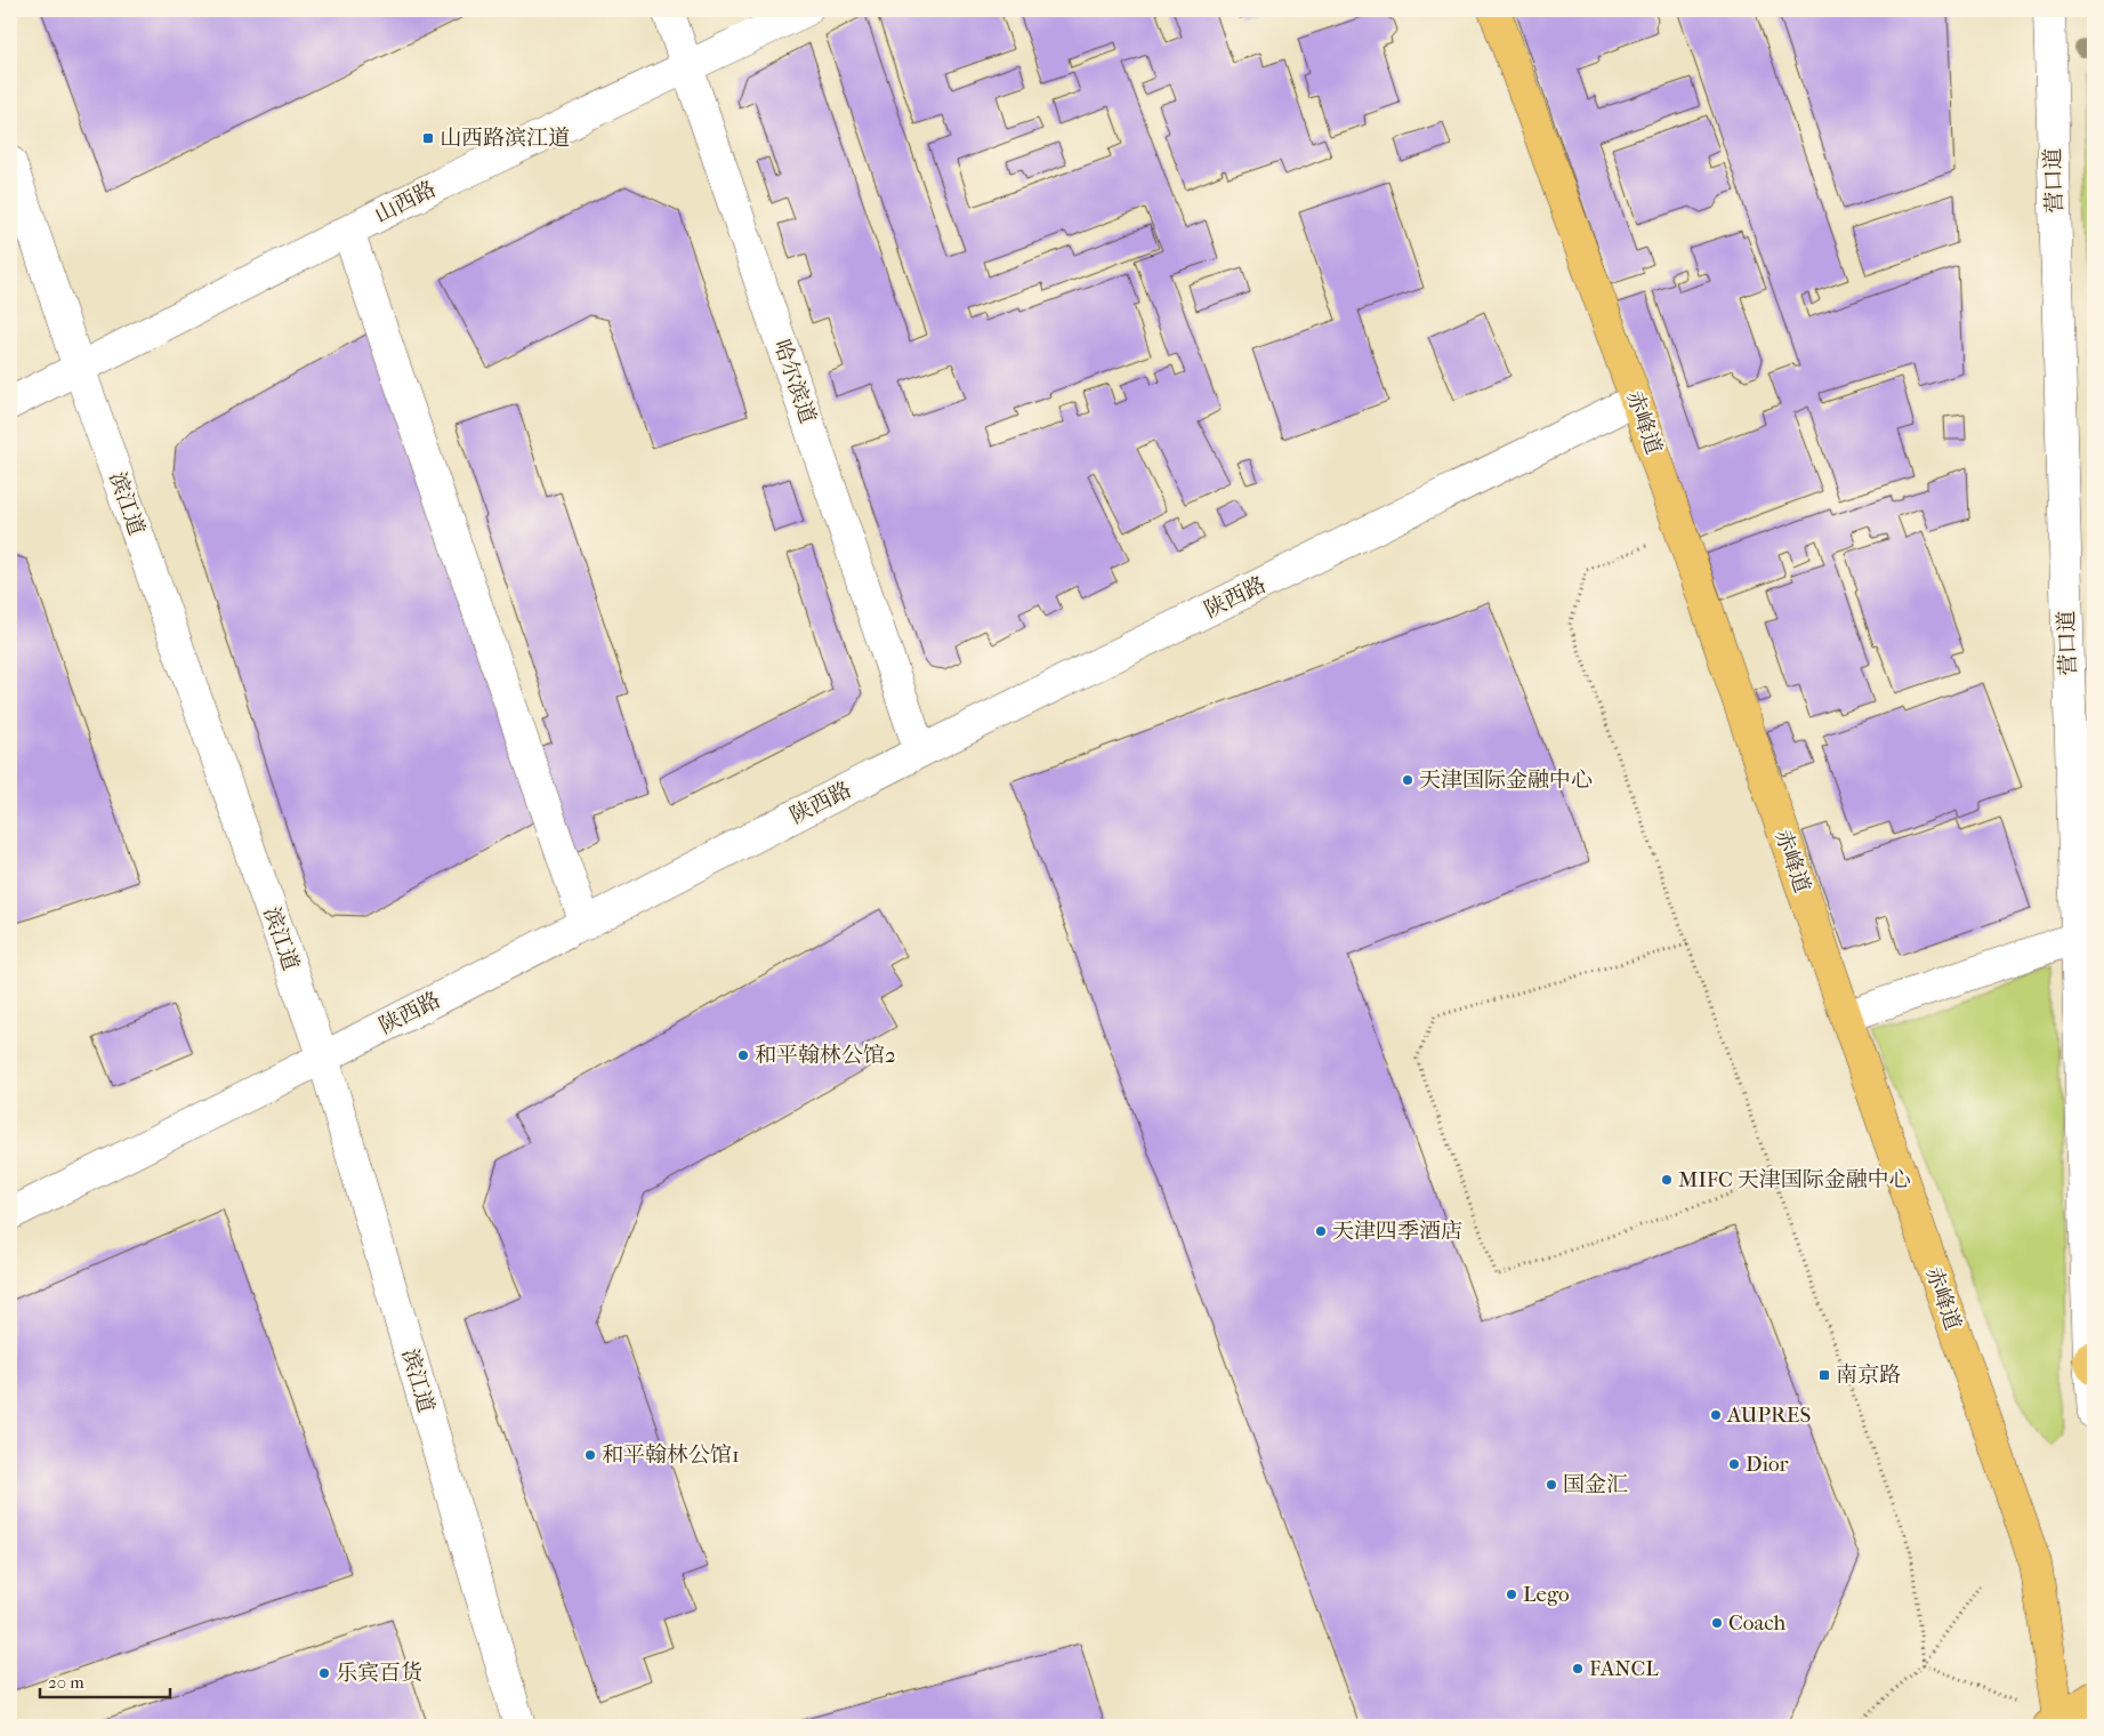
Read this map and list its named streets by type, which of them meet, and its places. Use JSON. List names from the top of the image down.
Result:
{
  "streets": {
    "main road": ["赤峰道"],
    "street": [
      "营口道",
      "山西路",
      "哈尔滨道",
      "滨江道",
      "陕西路"
    ]
  },
  "crossings": [
    ["山西路", "哈尔滨道"],
    ["山西路", "滨江道"],
    ["哈尔滨道", "陕西路"],
    ["赤峰道", "陕西路"],
    ["滨江道", "陕西路"]
  ],
  "places": {
    "transit": ["山西路滨江道", "南京路"],
    "other": [
      "天津国际金融中心",
      "和平翰林公馆2",
      "MIFC 天津国际金融中心",
      "天津四季酒店",
      "AUPRES",
      "和平翰林公馆1",
      "Dior",
      "国金汇",
      "Lego",
      "Coach",
      "FANCL",
      "乐宾百货"
    ]
  },
  "scale_bar": "20 m"
}
